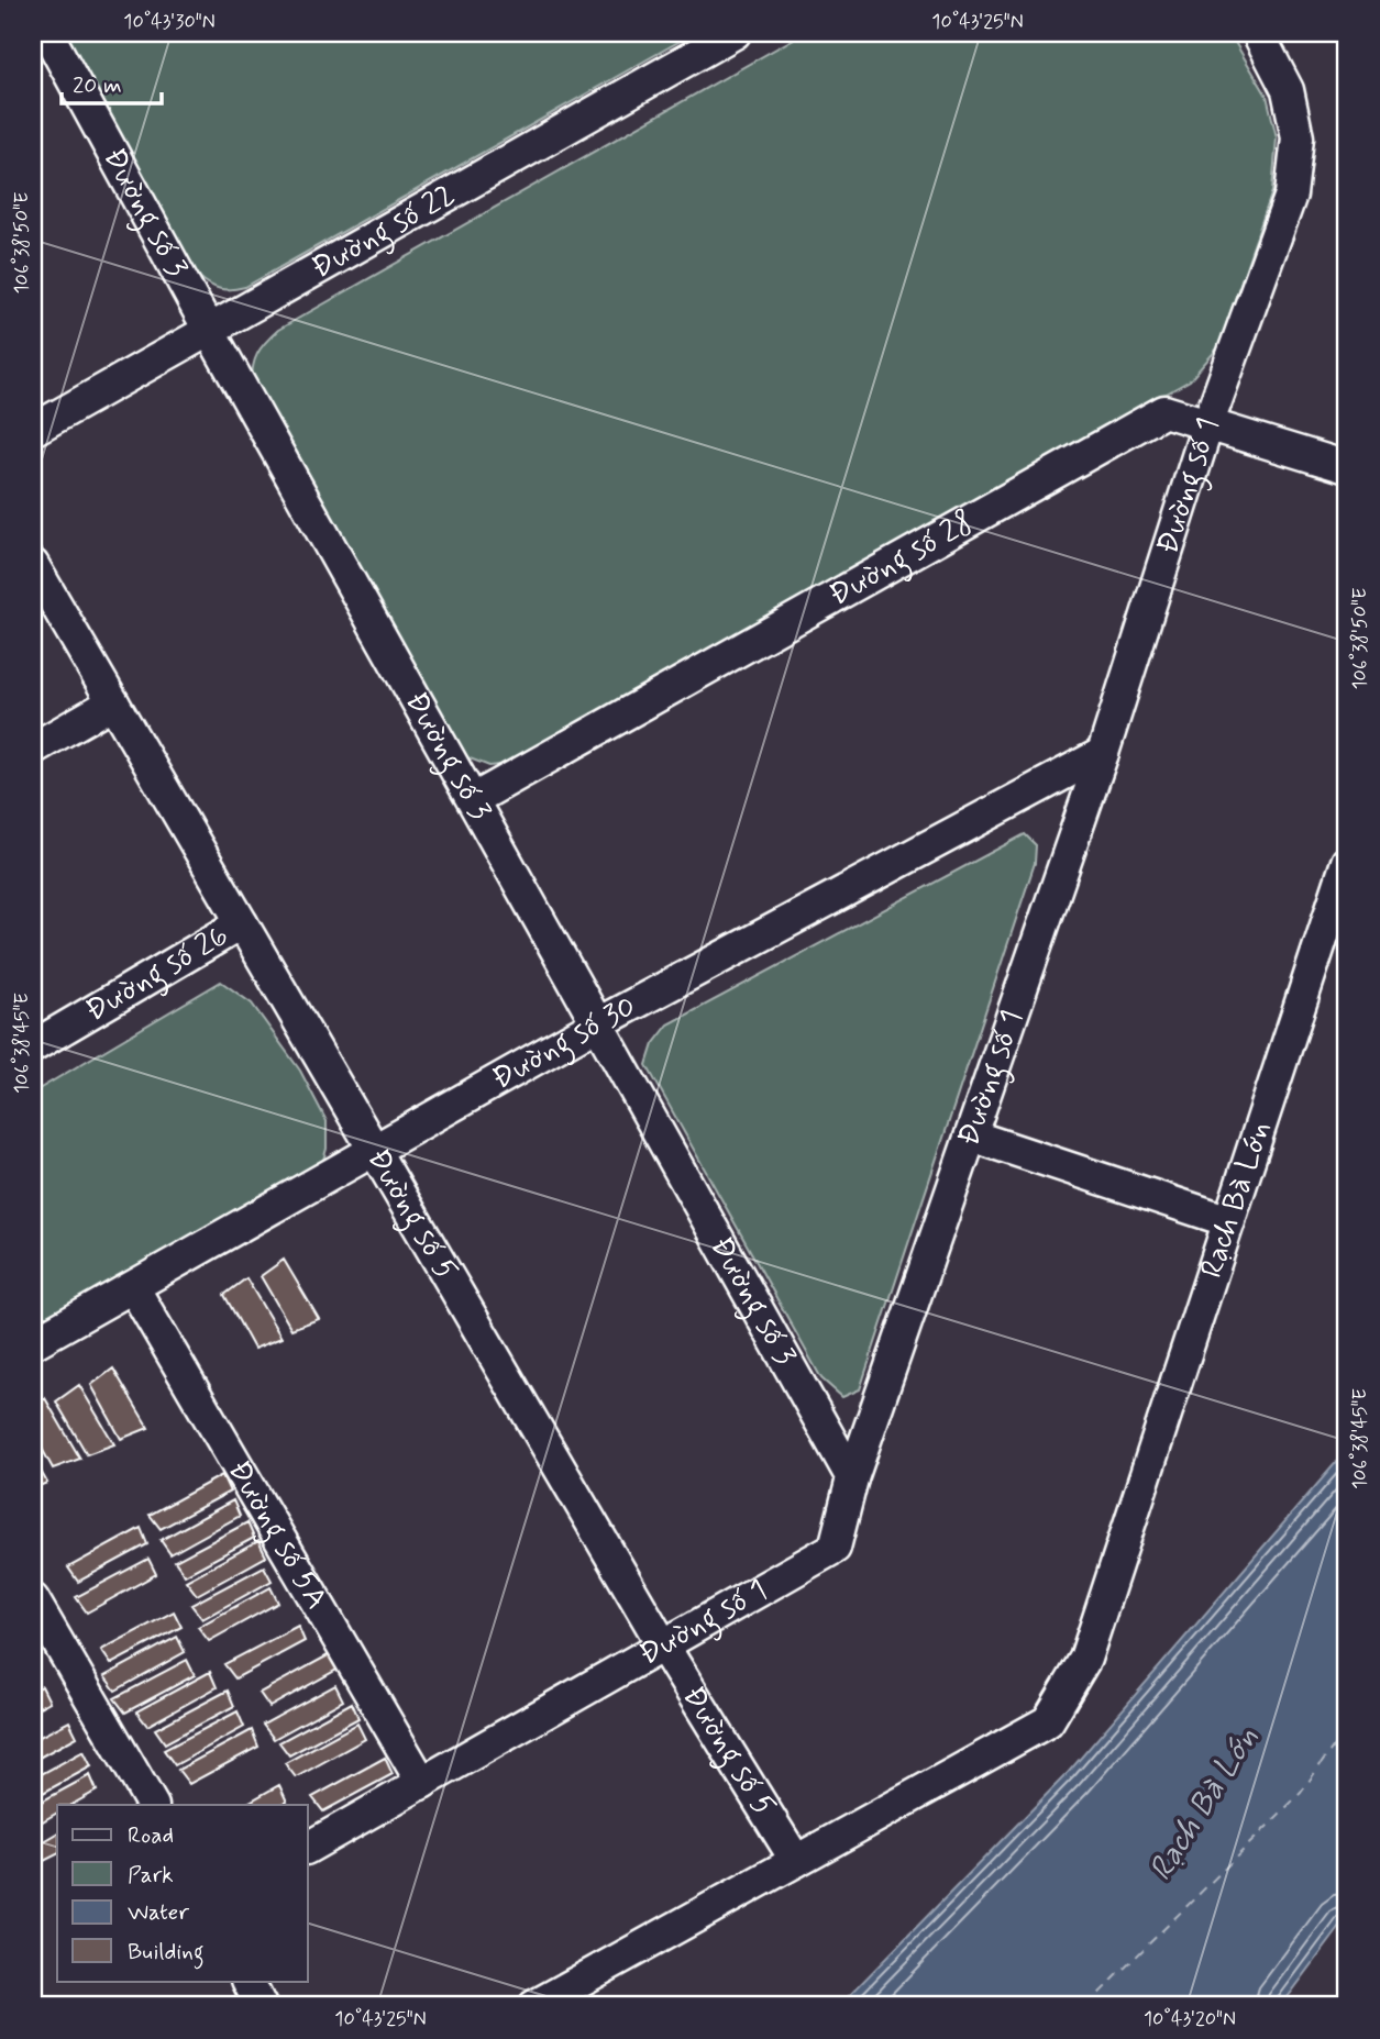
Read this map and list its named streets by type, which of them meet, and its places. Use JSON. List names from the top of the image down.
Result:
{
  "streets": {
    "street": [
      "Đường số 3",
      "Đường số 22",
      "Đường số 1",
      "Đường số 28",
      "Đường số 26",
      "Đường số 30",
      "Rạch Bà Lớn",
      "Đường số 5",
      "Đường số 5A"
    ]
  },
  "crossings": [
    ["Đường số 3", "Đường số 22"],
    ["Đường số 3", "Đường số 1"],
    ["Đường số 3", "Đường số 28"],
    ["Đường số 3", "Đường số 30"],
    ["Đường số 1", "Đường số 28"],
    ["Đường số 1", "Đường số 30"],
    ["Đường số 1", "Đường số 5"],
    ["Đường số 1", "Đường số 5A"],
    ["Đường số 26", "Đường số 5"],
    ["Đường số 30", "Đường số 5"],
    ["Đường số 30", "Đường số 5A"],
    ["Rạch Bà Lớn", "Đường số 5"]
  ],
  "water": ["Rạch Bà Lớn"],
  "legend": [
    "Road",
    "Park",
    "Water",
    "Building"
  ],
  "scale_bar": "20 m",
  "coordinates": [
    "10°43'30\"N",
    "10°43'25\"N",
    "106°38'50\"E",
    "106°38'45\"E",
    "10°43'20\"N"
  ]
}
